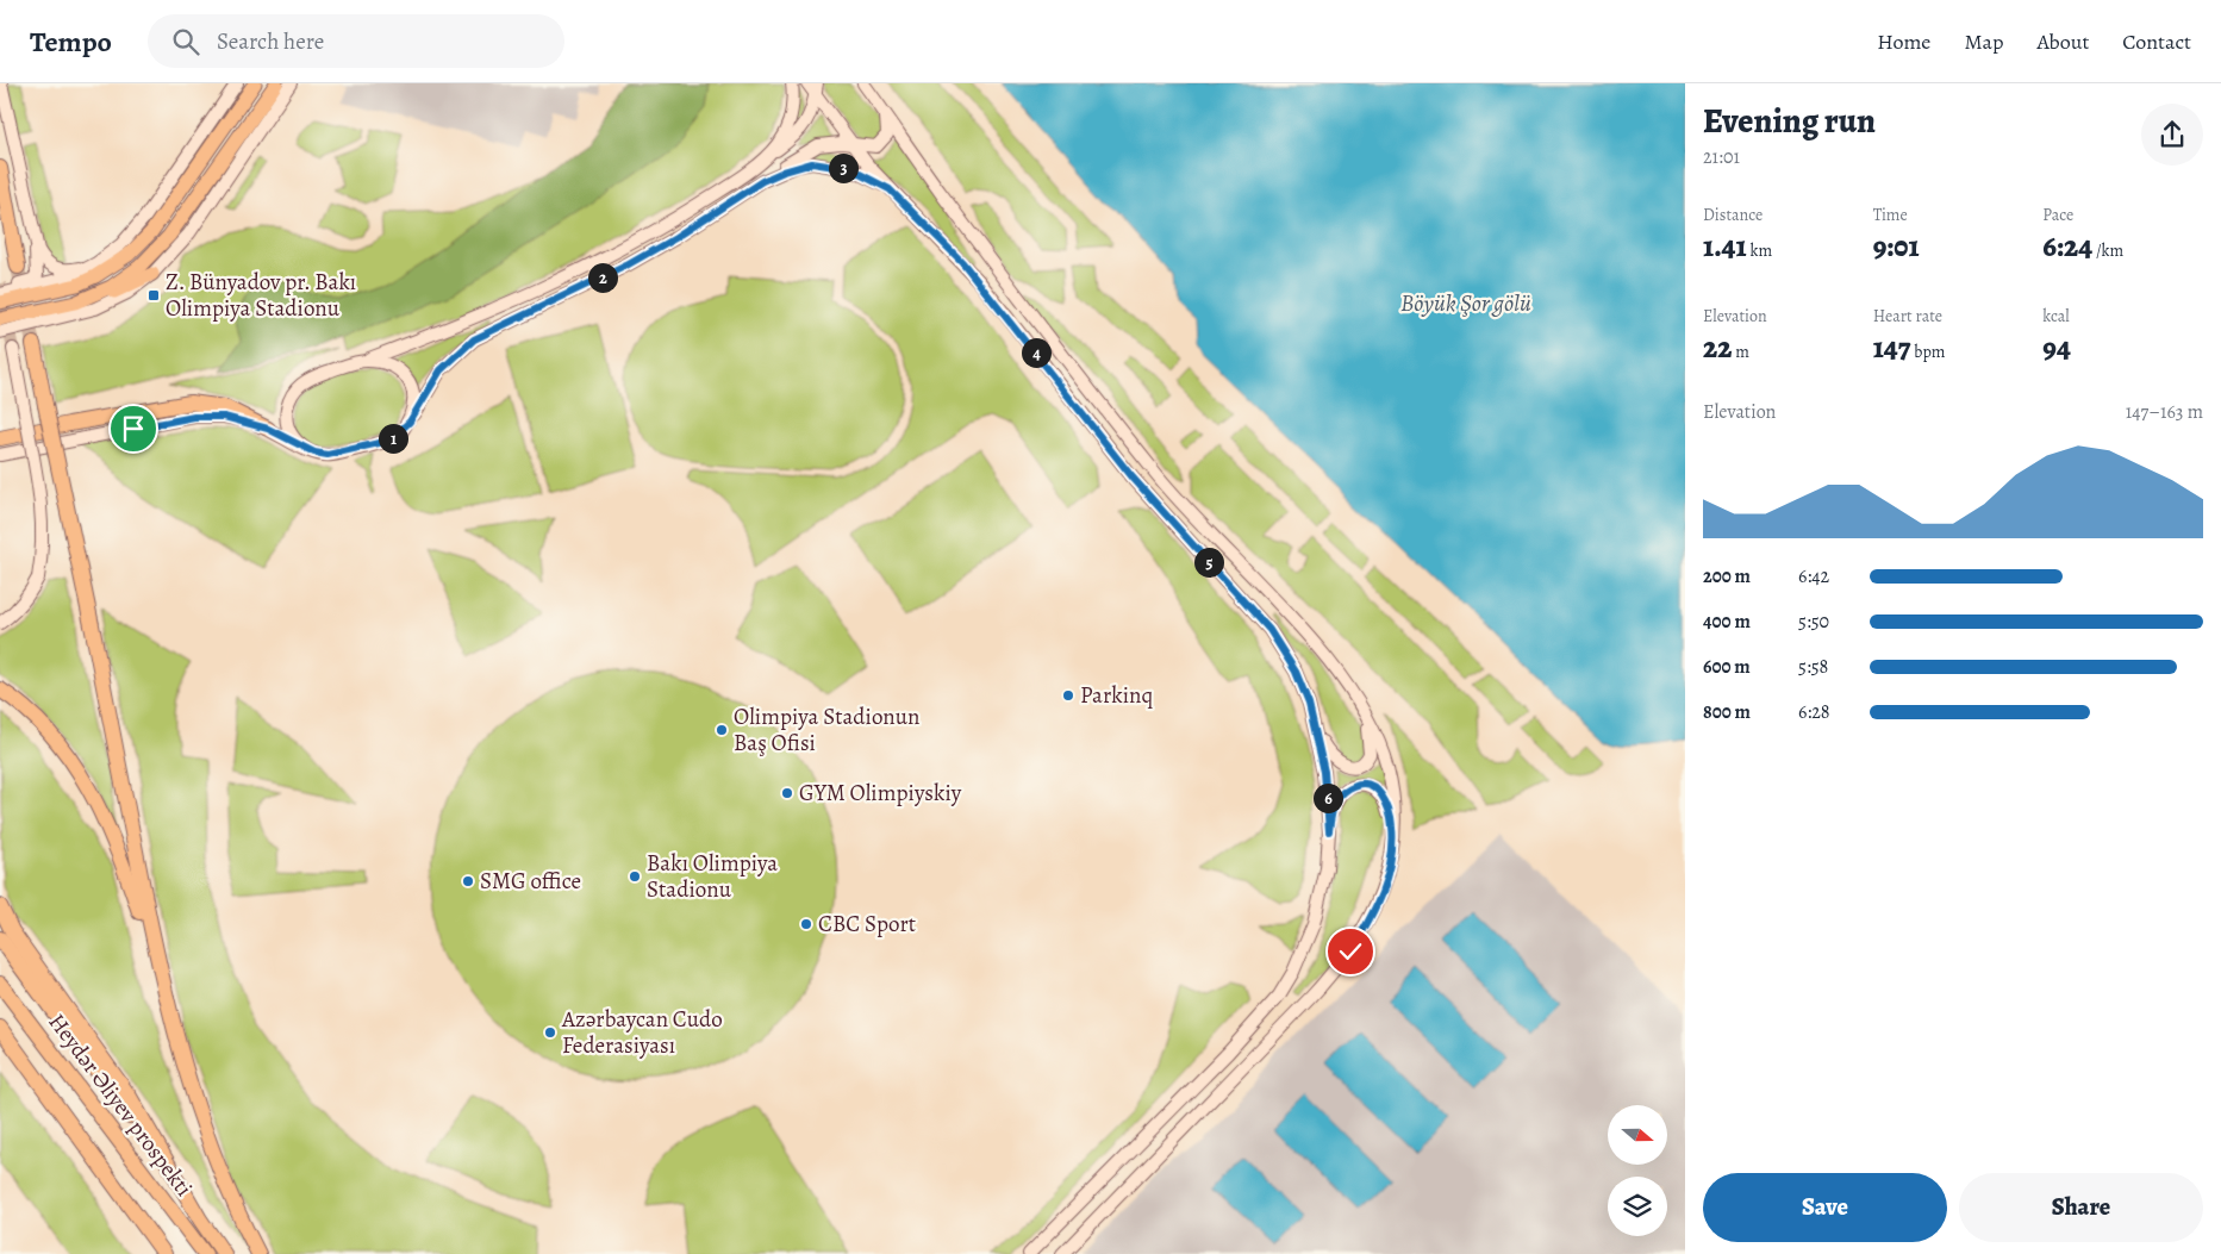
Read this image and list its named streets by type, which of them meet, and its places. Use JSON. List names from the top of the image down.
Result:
{
  "streets": {
    "highway": ["Heydər Əliyev prospekti"]
  },
  "water": ["Böyük Şor gölü"],
  "places": {
    "transit": ["Z. Bünyadov pr. Bakı Olimpiya Stadionu"],
    "other": [
      "Parkinq",
      "Olimpiya Stadionun Baş Ofisi",
      "GYM Olimpiyskiy",
      "Bakı Olimpiya Stadionu",
      "SMG office",
      "CBC Sport",
      "Azərbaycan Cudo Federasiyası"
    ]
  },
  "north": "right",
  "page": {
    "header": "Tempo",
    "search": "Search here",
    "nav": [
      "Home",
      "Map",
      "About",
      "Contact"
    ],
    "heading": ["Evening run", "21:01"],
    "pins": [
      "3",
      "2",
      "4",
      "1",
      "5",
      "6"
    ],
    "stats": [
      ["Distance", "1.41 km"],
      ["Time", "9:01"],
      ["Pace", "6:24 /km"],
      ["Elevation", "22 m"],
      ["Heart rate", "147 bpm"],
      ["kcal", "94"]
    ],
    "chart": ["Elevation", "147–163 m"],
    "list": [
      {
        "name": "200 m",
        "note": "6:42"
      },
      {
        "name": "400 m",
        "note": "5:50"
      },
      {
        "name": "600 m",
        "note": "5:58"
      },
      {
        "name": "800 m",
        "note": "6:28"
      }
    ],
    "buttons": ["Save", "Share"]
  }
}
